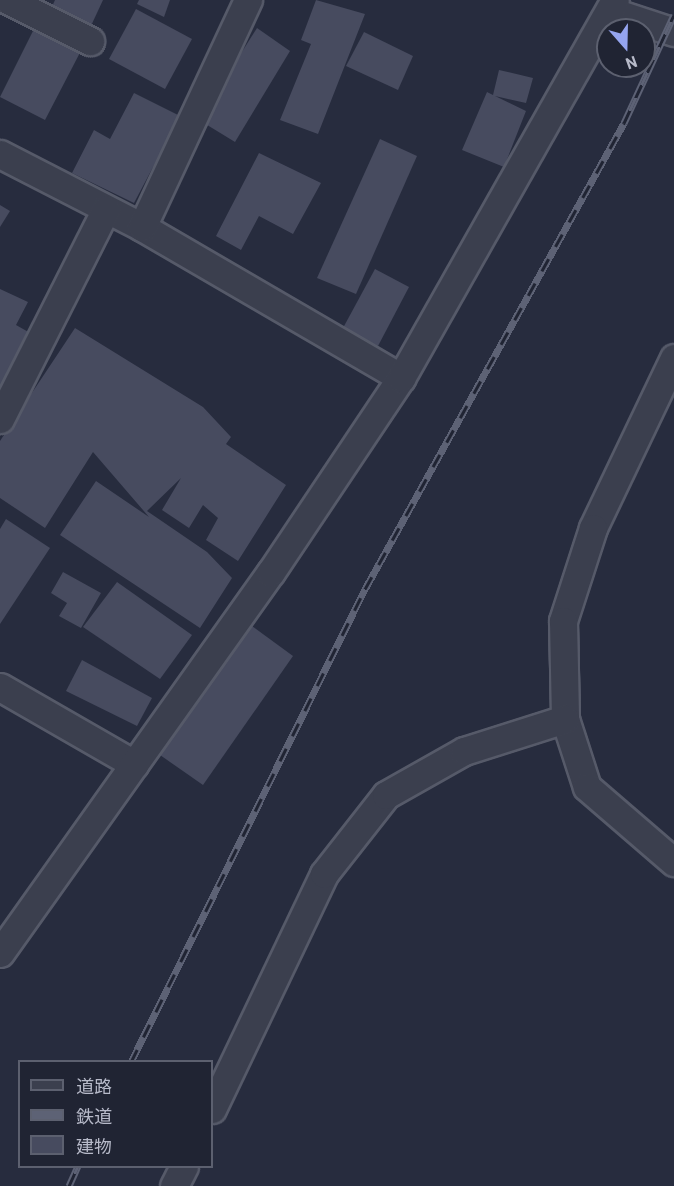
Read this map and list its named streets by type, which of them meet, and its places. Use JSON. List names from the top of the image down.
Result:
{
  "legend": ["道路", "鉄道", "建物"],
  "north": "bottom"
}
